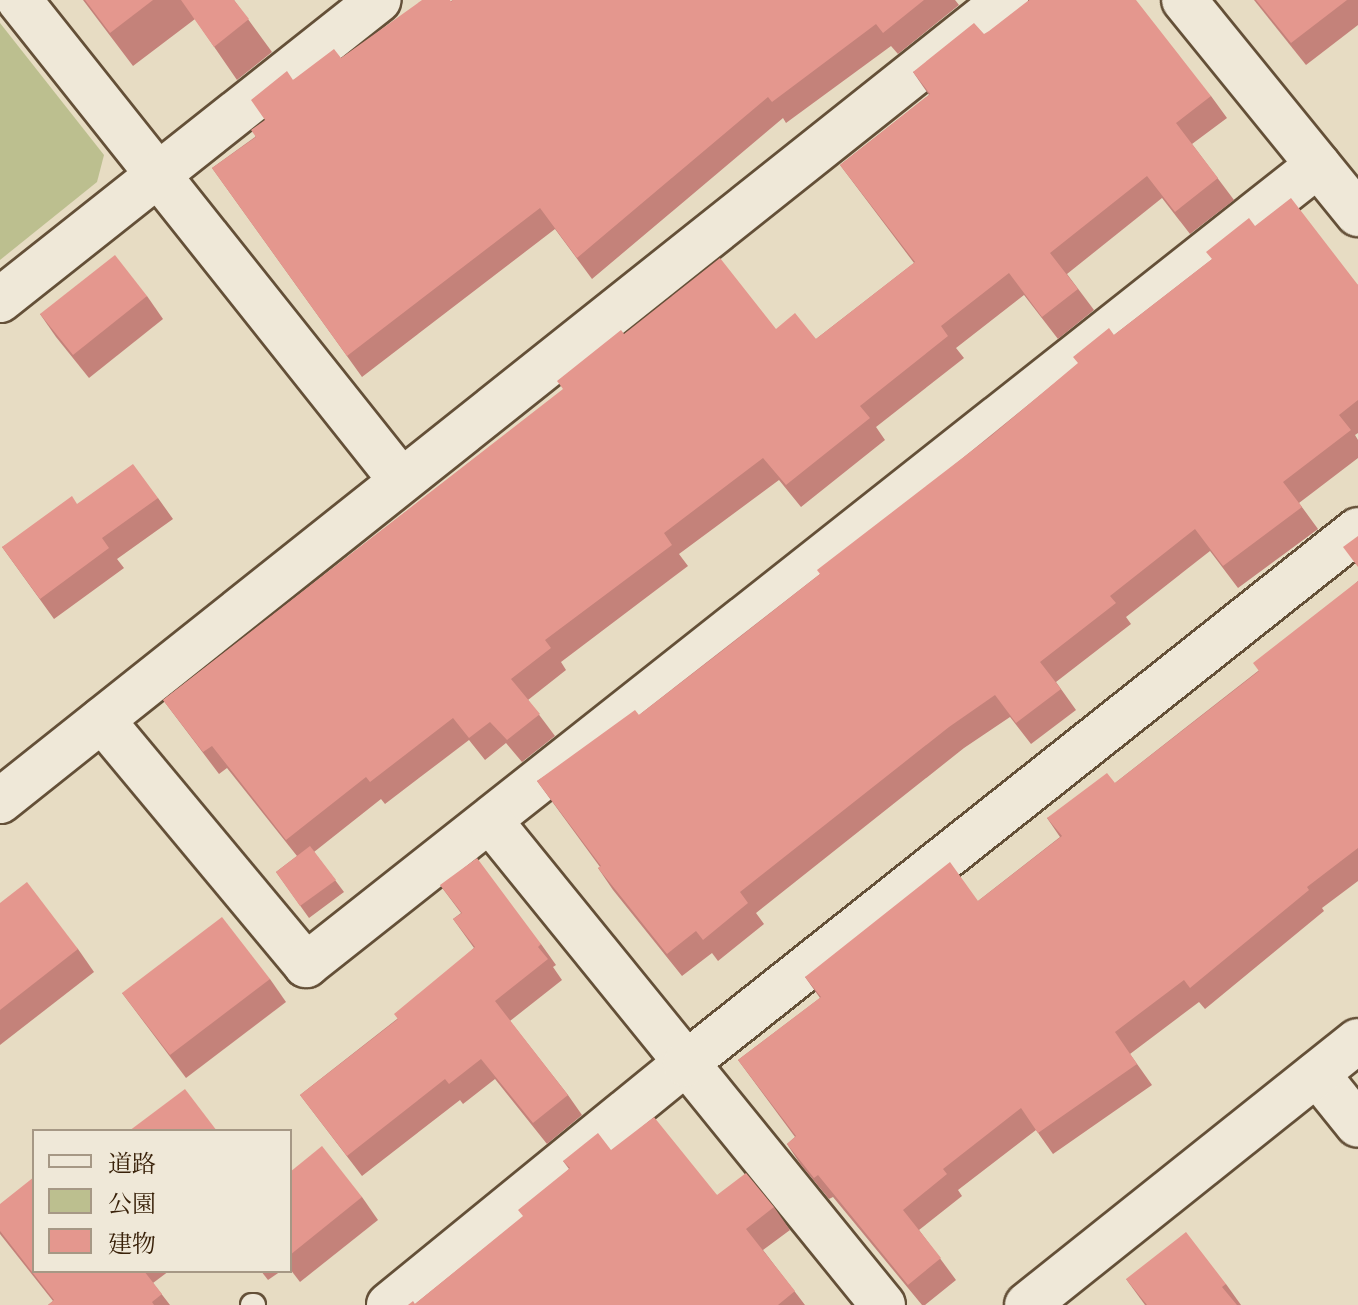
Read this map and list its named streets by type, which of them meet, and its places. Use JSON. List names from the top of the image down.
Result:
{
  "legend": ["道路", "公園", "建物"]
}
